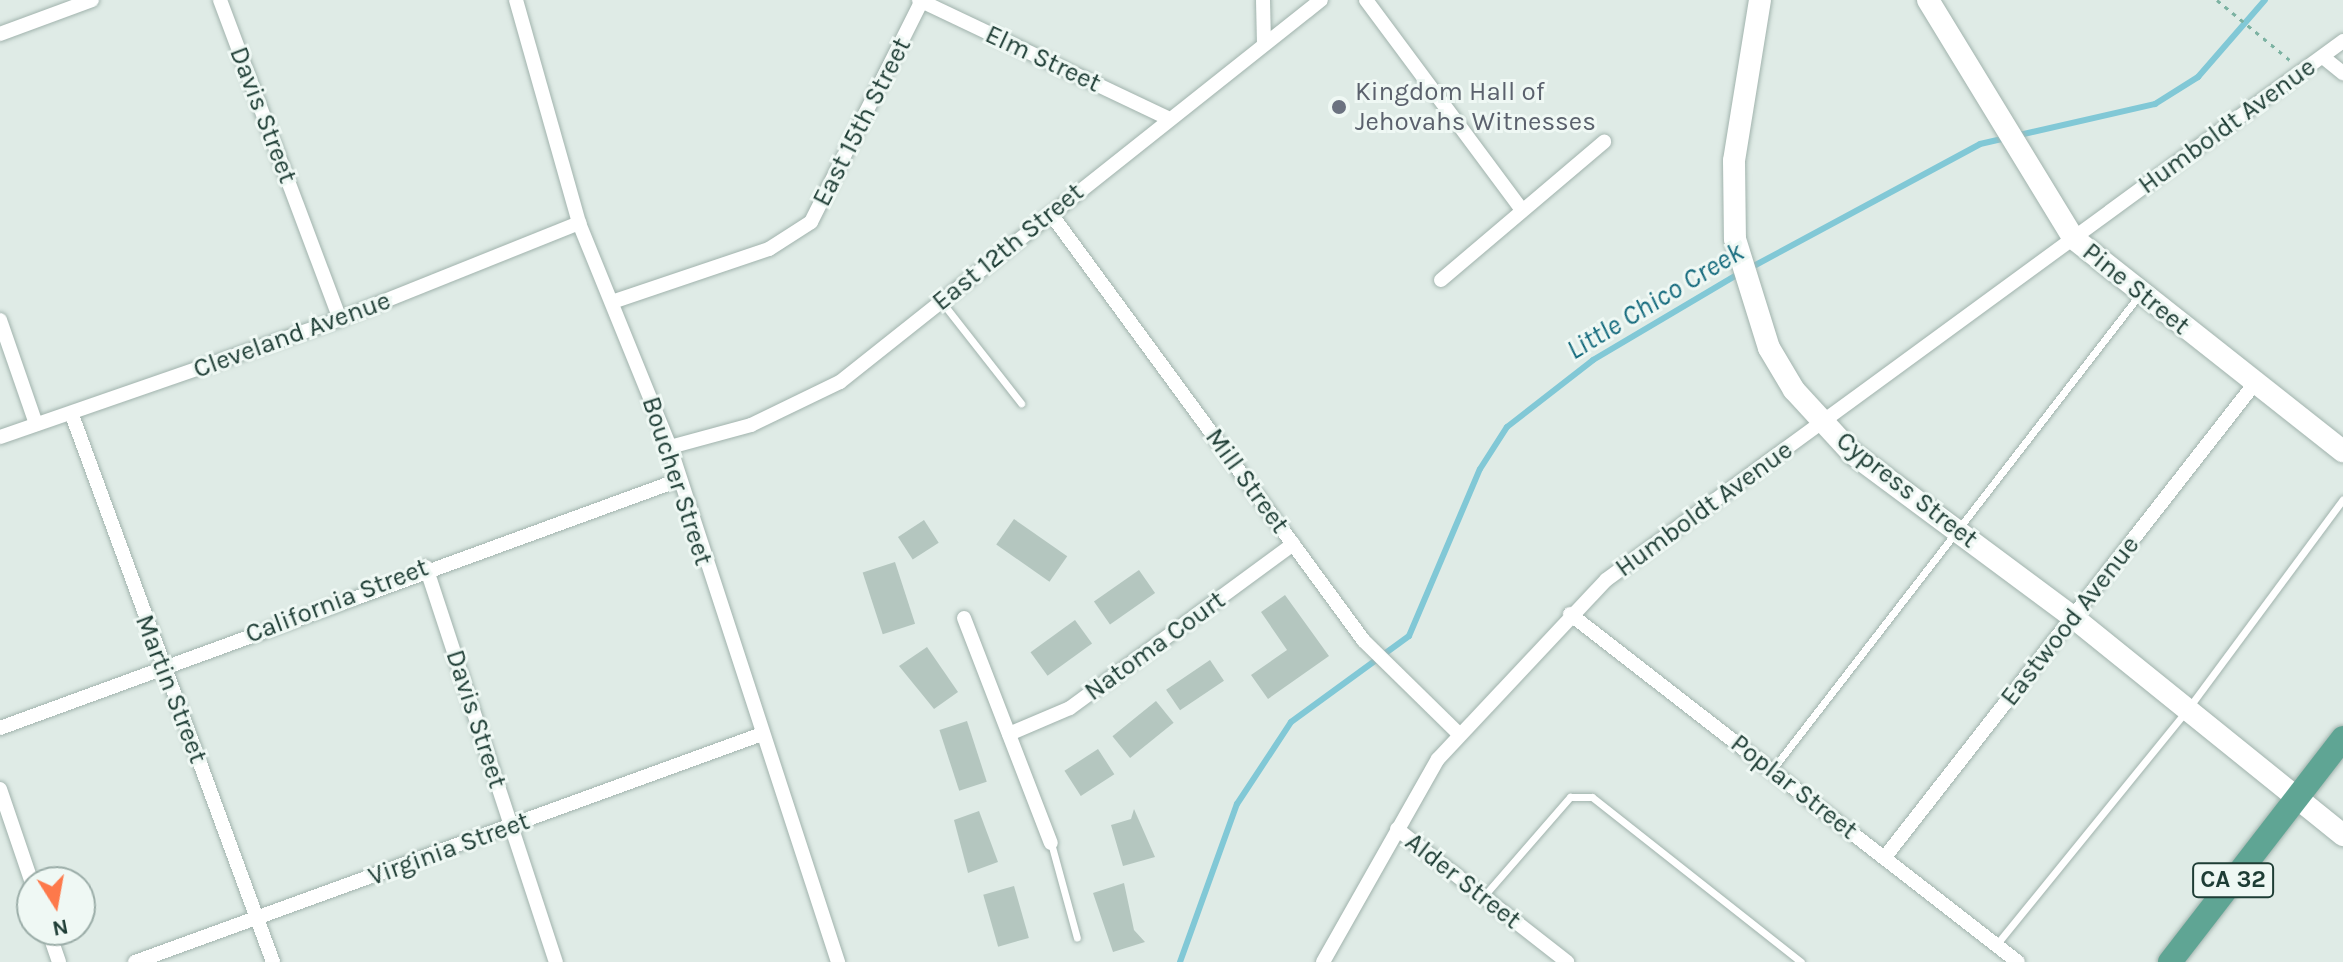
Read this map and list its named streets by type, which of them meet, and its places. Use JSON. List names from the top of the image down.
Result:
{
  "streets": {
    "main road": ["CA 32"],
    "street": [
      "Elm Street",
      "Davis Street",
      "East 15th Street",
      "Humboldt Avenue",
      "East 12th Street",
      "Pine Street",
      "Cleveland Avenue",
      "Boucher Street",
      "Mill Street",
      "Cypress Street",
      "California Street",
      "Eastwood Avenue",
      "Natoma Court",
      "Martin Street",
      "Poplar Street",
      "Virginia Street",
      "Alder Street"
    ]
  },
  "crossings": [
    ["Elm Street", "East 15th Street"],
    ["Elm Street", "East 12th Street"],
    ["Davis Street", "Cleveland Avenue"],
    ["Davis Street", "California Street"],
    ["Davis Street", "Virginia Street"],
    ["East 15th Street", "Boucher Street"],
    ["Humboldt Avenue", "Pine Street"],
    ["Humboldt Avenue", "Mill Street"],
    ["Humboldt Avenue", "Cypress Street"],
    ["Humboldt Avenue", "Poplar Street"],
    ["Humboldt Avenue", "Alder Street"],
    ["East 12th Street", "Boucher Street"],
    ["East 12th Street", "Mill Street"],
    ["Pine Street", "Eastwood Avenue"],
    ["Cleveland Avenue", "Boucher Street"],
    ["Cleveland Avenue", "Martin Street"],
    ["Boucher Street", "California Street"],
    ["Boucher Street", "Virginia Street"],
    ["Mill Street", "Natoma Court"],
    ["Cypress Street", "Eastwood Avenue"],
    ["Cypress Street", "CA 32"],
    ["California Street", "Martin Street"],
    ["Eastwood Avenue", "Poplar Street"],
    ["Martin Street", "Virginia Street"]
  ],
  "water": ["Little Chico Creek"],
  "places": ["Kingdom Hall of Jehovahs Witnesses"],
  "north": "bottom"
}
